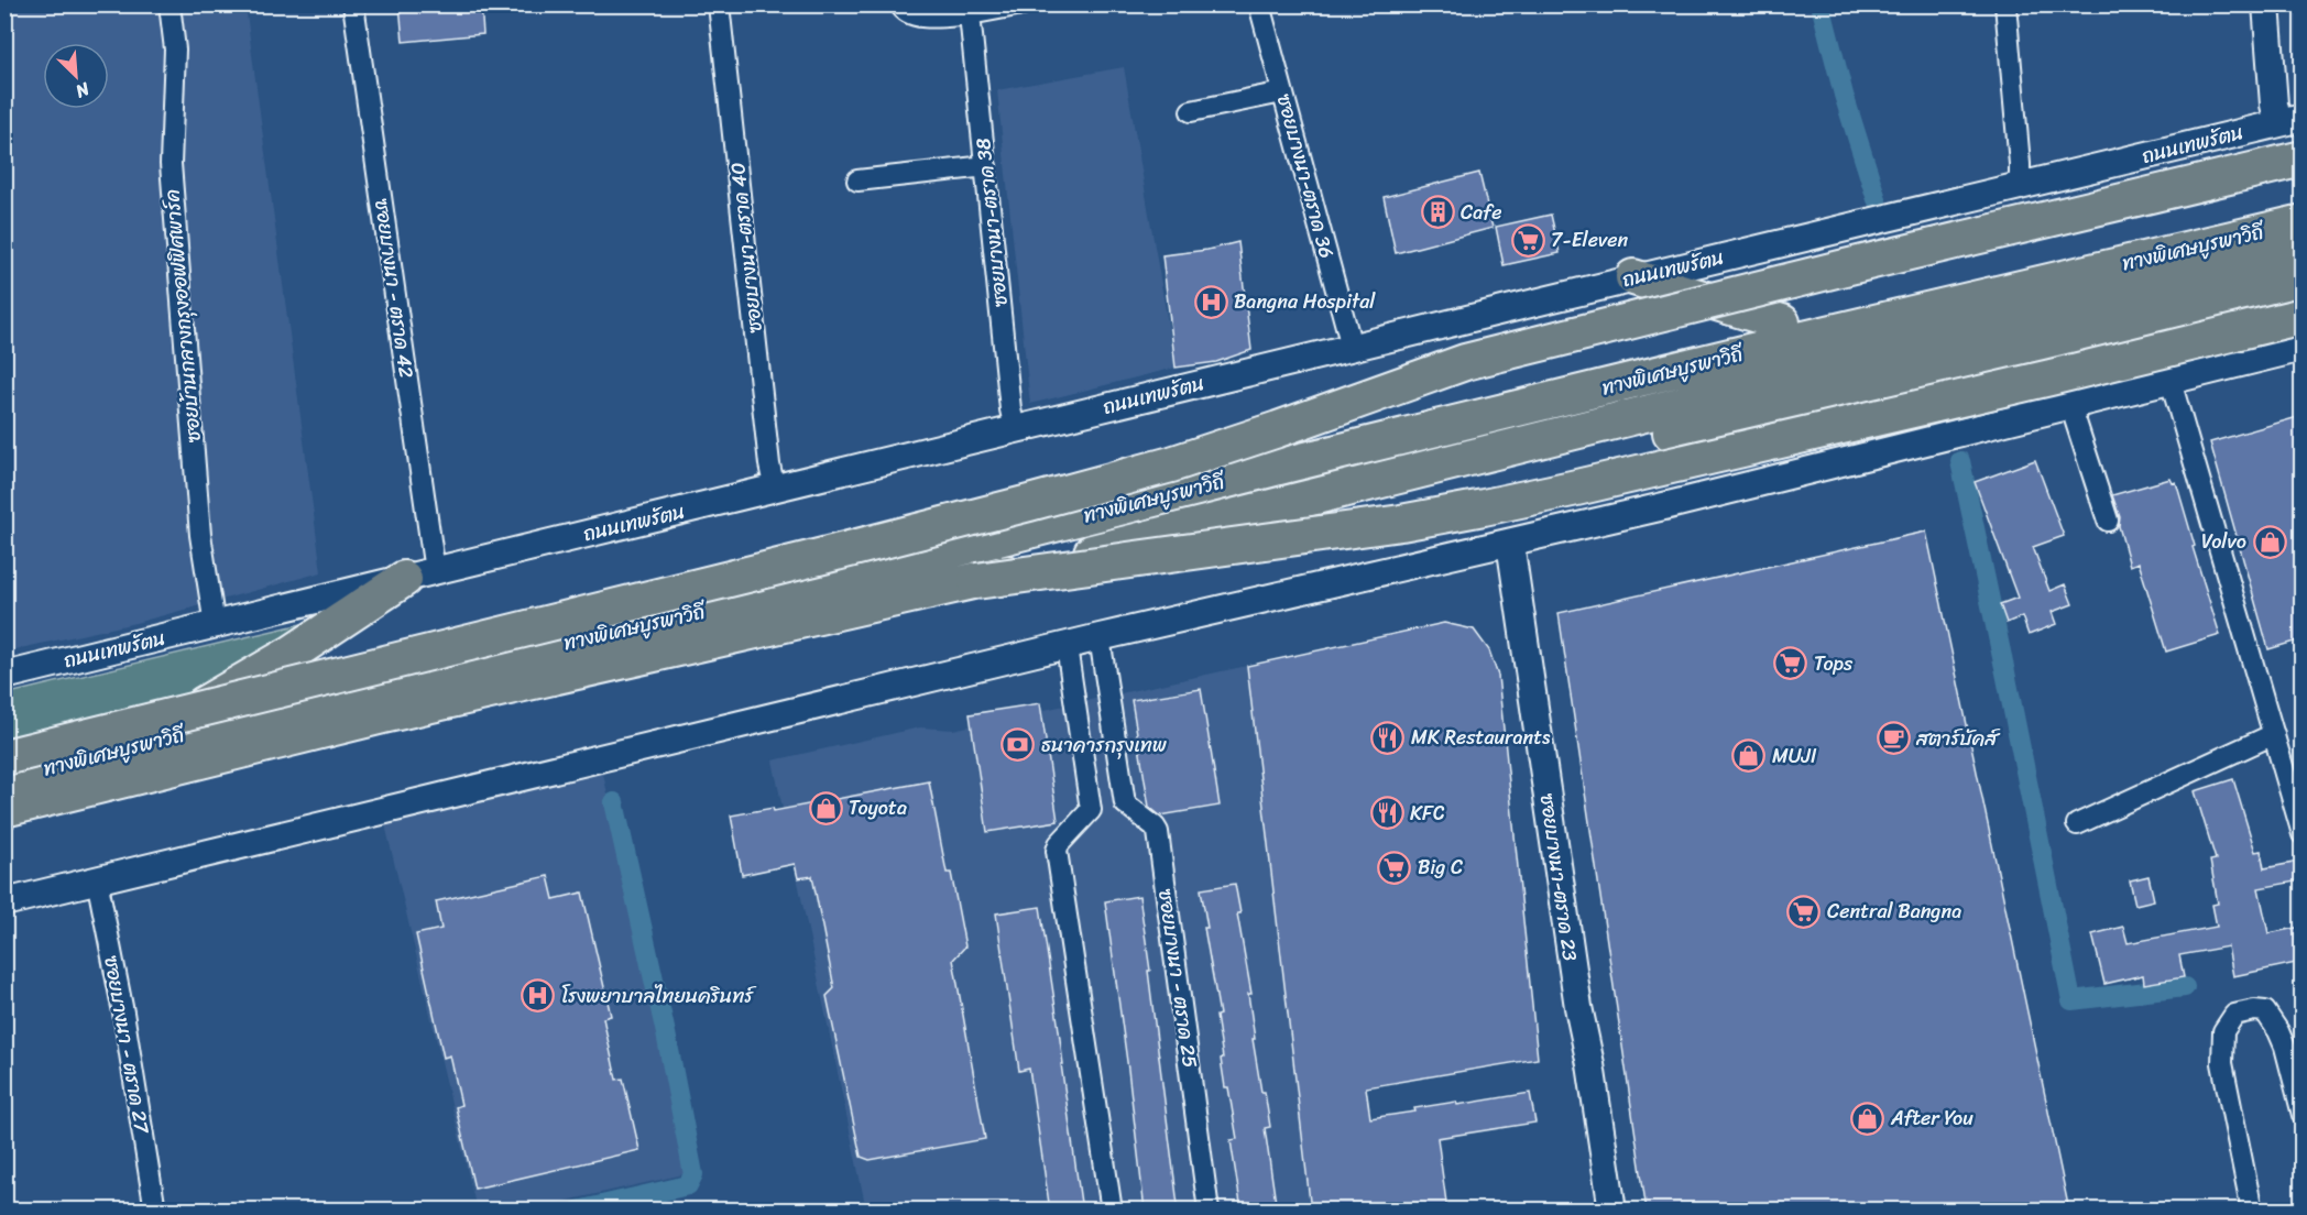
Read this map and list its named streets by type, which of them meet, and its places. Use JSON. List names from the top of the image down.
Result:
{
  "streets": {
    "highway": ["ทางพิเศษบูรพาวิถี"],
    "main road": ["ถนนเทพรัตน", "ซอยบางนา-ตราด 23"],
    "street": [
      "ซอยบางนา-ตราด 36",
      "ซอยบางนา-ตราด 38",
      "ซอยบางนา-ตราด 40",
      "ซอยบางนา - ตราด 42",
      "ซอยบ้านกลางกรุงออฟฟิศพาร์ค",
      "ซอยบางนา - ตราด 25",
      "ซอยบางนา - ตราด 27"
    ]
  },
  "crossings": [
    ["ถนนเทพรัตน", "ซอยบางนา-ตราด 36"],
    ["ถนนเทพรัตน", "ซอยบางนา-ตราด 38"],
    ["ถนนเทพรัตน", "ซอยบางนา-ตราด 40"],
    ["ถนนเทพรัตน", "ซอยบางนา - ตราด 42"],
    ["ถนนเทพรัตน", "ซอยบ้านกลางกรุงออฟฟิศพาร์ค"]
  ],
  "places": {
    "building": ["Cafe"],
    "supermarket": [
      "7-Eleven",
      "Tops",
      "Big C",
      "Central Bangna"
    ],
    "hospital": ["Bangna Hospital", "โรงพยาบาลไทยนครินทร์"],
    "shop": [
      "Volvo",
      "MUJI",
      "Toyota",
      "After You"
    ],
    "restaurant": ["MK Restaurants", "KFC"],
    "cafe": ["สตาร์บัคส์"],
    "bank": ["ธนาคารกรุงเทพ"]
  },
  "north": "bottom right"
}
